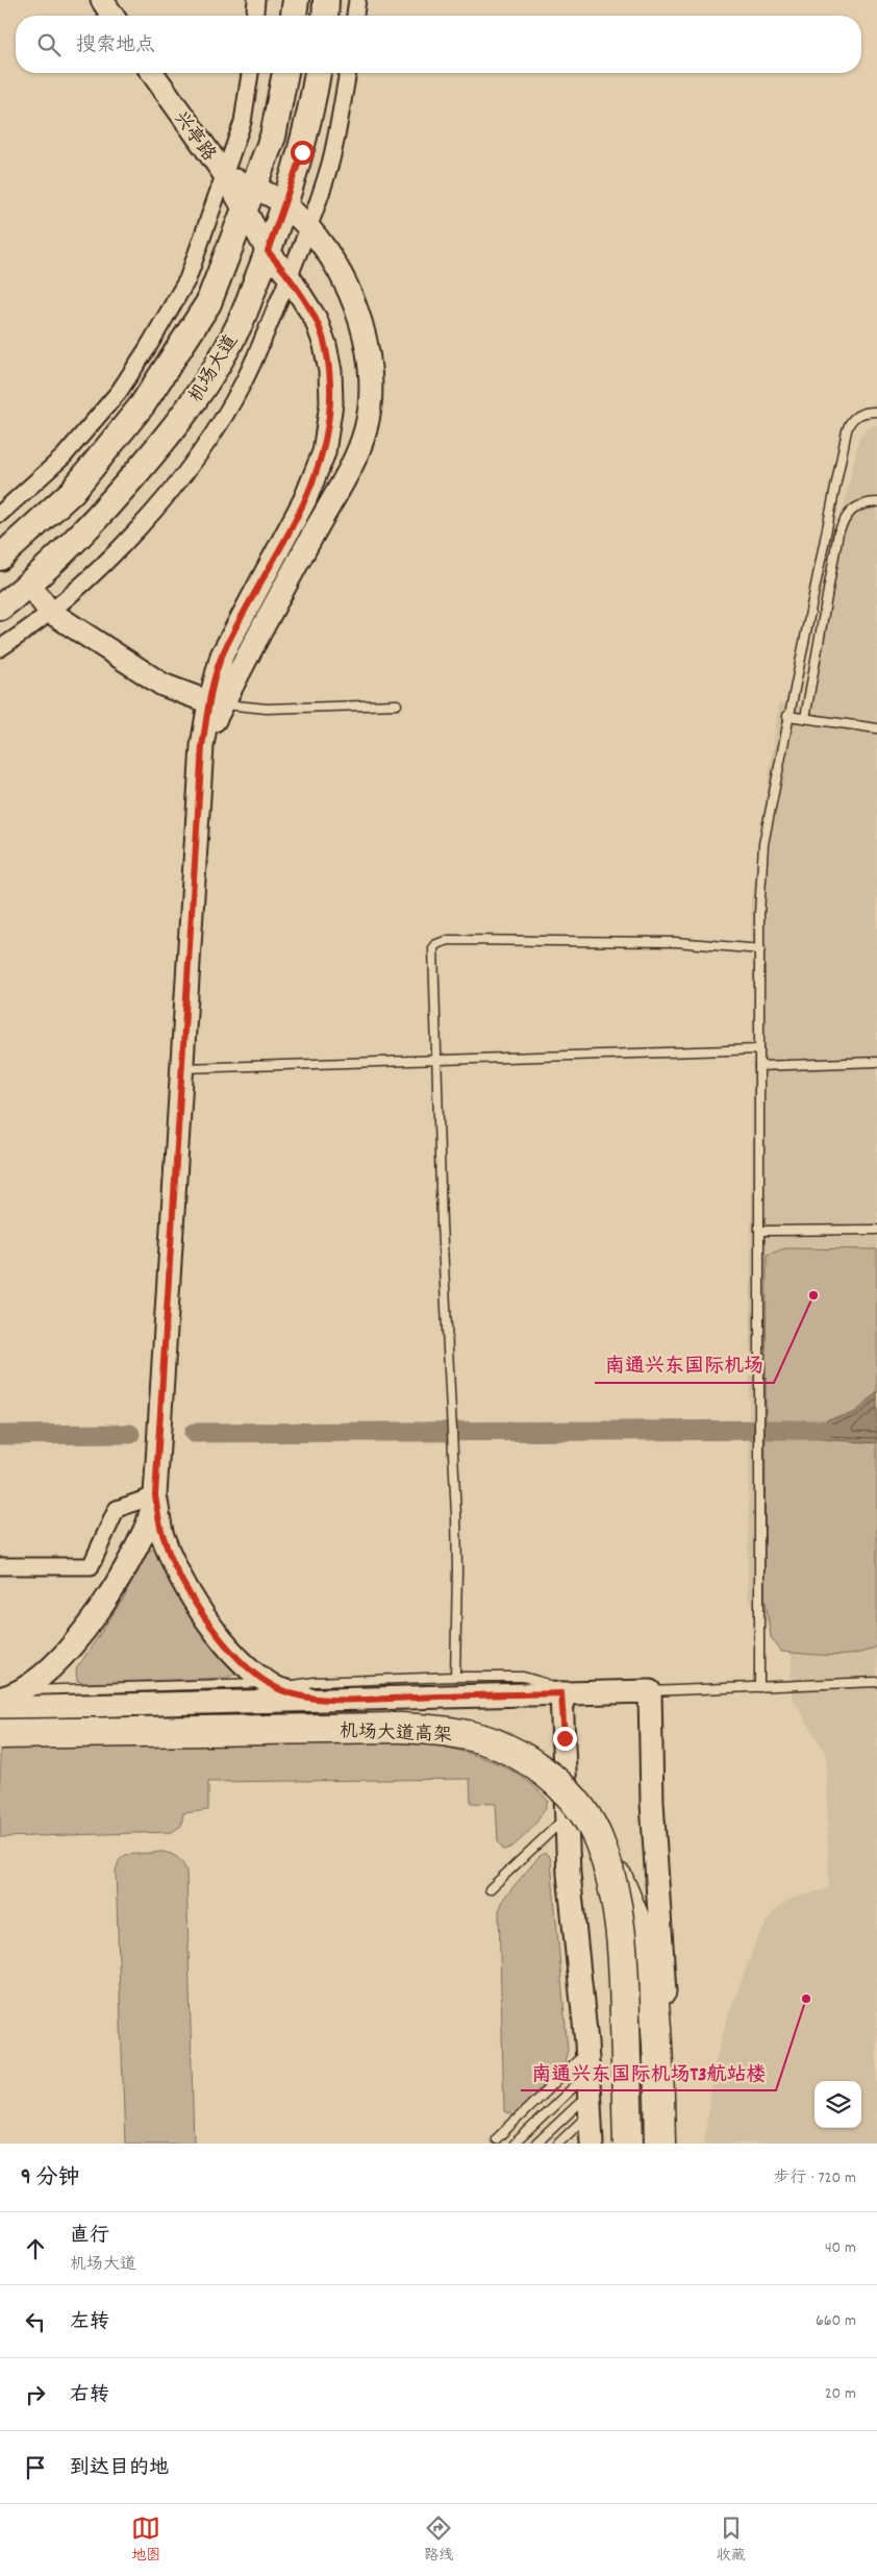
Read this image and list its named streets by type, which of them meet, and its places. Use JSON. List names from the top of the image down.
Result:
{
  "streets": {
    "highway": ["机场大道高架"],
    "main road": ["机场大道"],
    "street": ["兴亭路"]
  },
  "crossings": [
    ["兴亭路", "机场大道"]
  ],
  "places": ["南通兴东国际机场", "南通兴东国际机场T3航站楼"],
  "page": {
    "search": "搜索地点",
    "heading": ["9 分钟", "步行 · 720 m"],
    "list": [
      ["直行", "机场大道", "40 m"],
      ["左转", "660 m"],
      ["右转", "20 m"],
      "到达目的地"
    ],
    "nav": ["地图", "路线", "收藏"]
  }
}
